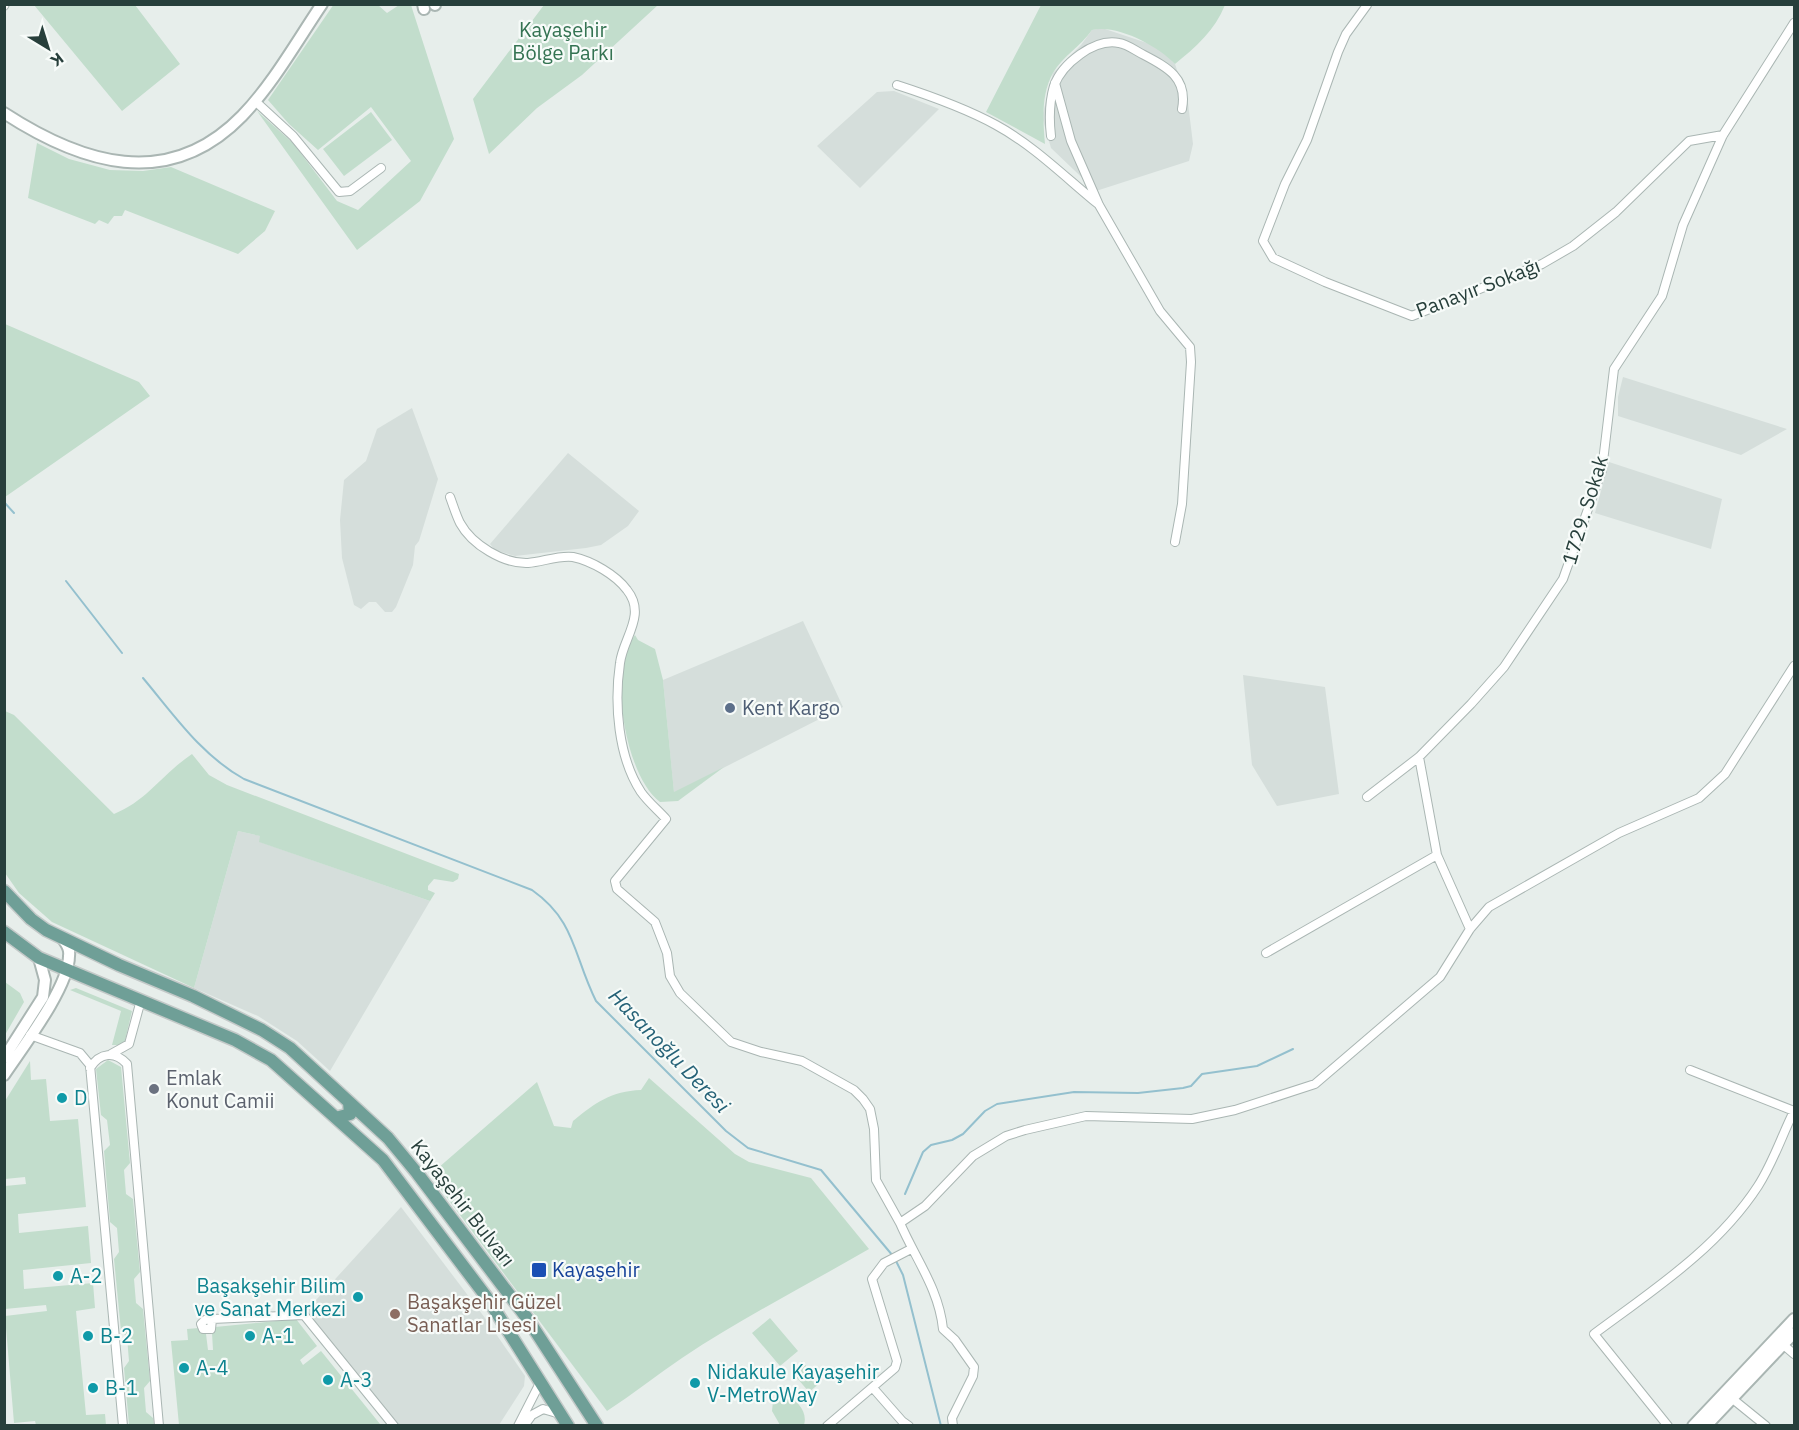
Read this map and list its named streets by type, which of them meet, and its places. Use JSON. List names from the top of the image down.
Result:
{
  "streets": {
    "main road": ["Kayaşehir Bulvarı"],
    "street": ["Panayır Sokağı", "1729. Sokak"]
  },
  "crossings": [
    ["Panayır Sokağı", "1729. Sokak"]
  ],
  "water": ["Hasanoğlu Deresi"],
  "parks": ["Kayaşehir Bölge Parkı"],
  "places": {
    "other": [
      "Kent Kargo",
      "Emlak Konut Camii",
      "D",
      "A-2",
      "Başakşehir Bilim ve Sanat Merkezi",
      "Başakşehir Güzel Sanatlar Lisesi",
      "B-2",
      "A-1",
      "A-4",
      "A-3",
      "Nidakule Kayaşehir V-MetroWay",
      "B-1"
    ],
    "transit": ["Kayaşehir"]
  },
  "north": "bottom right"
}
